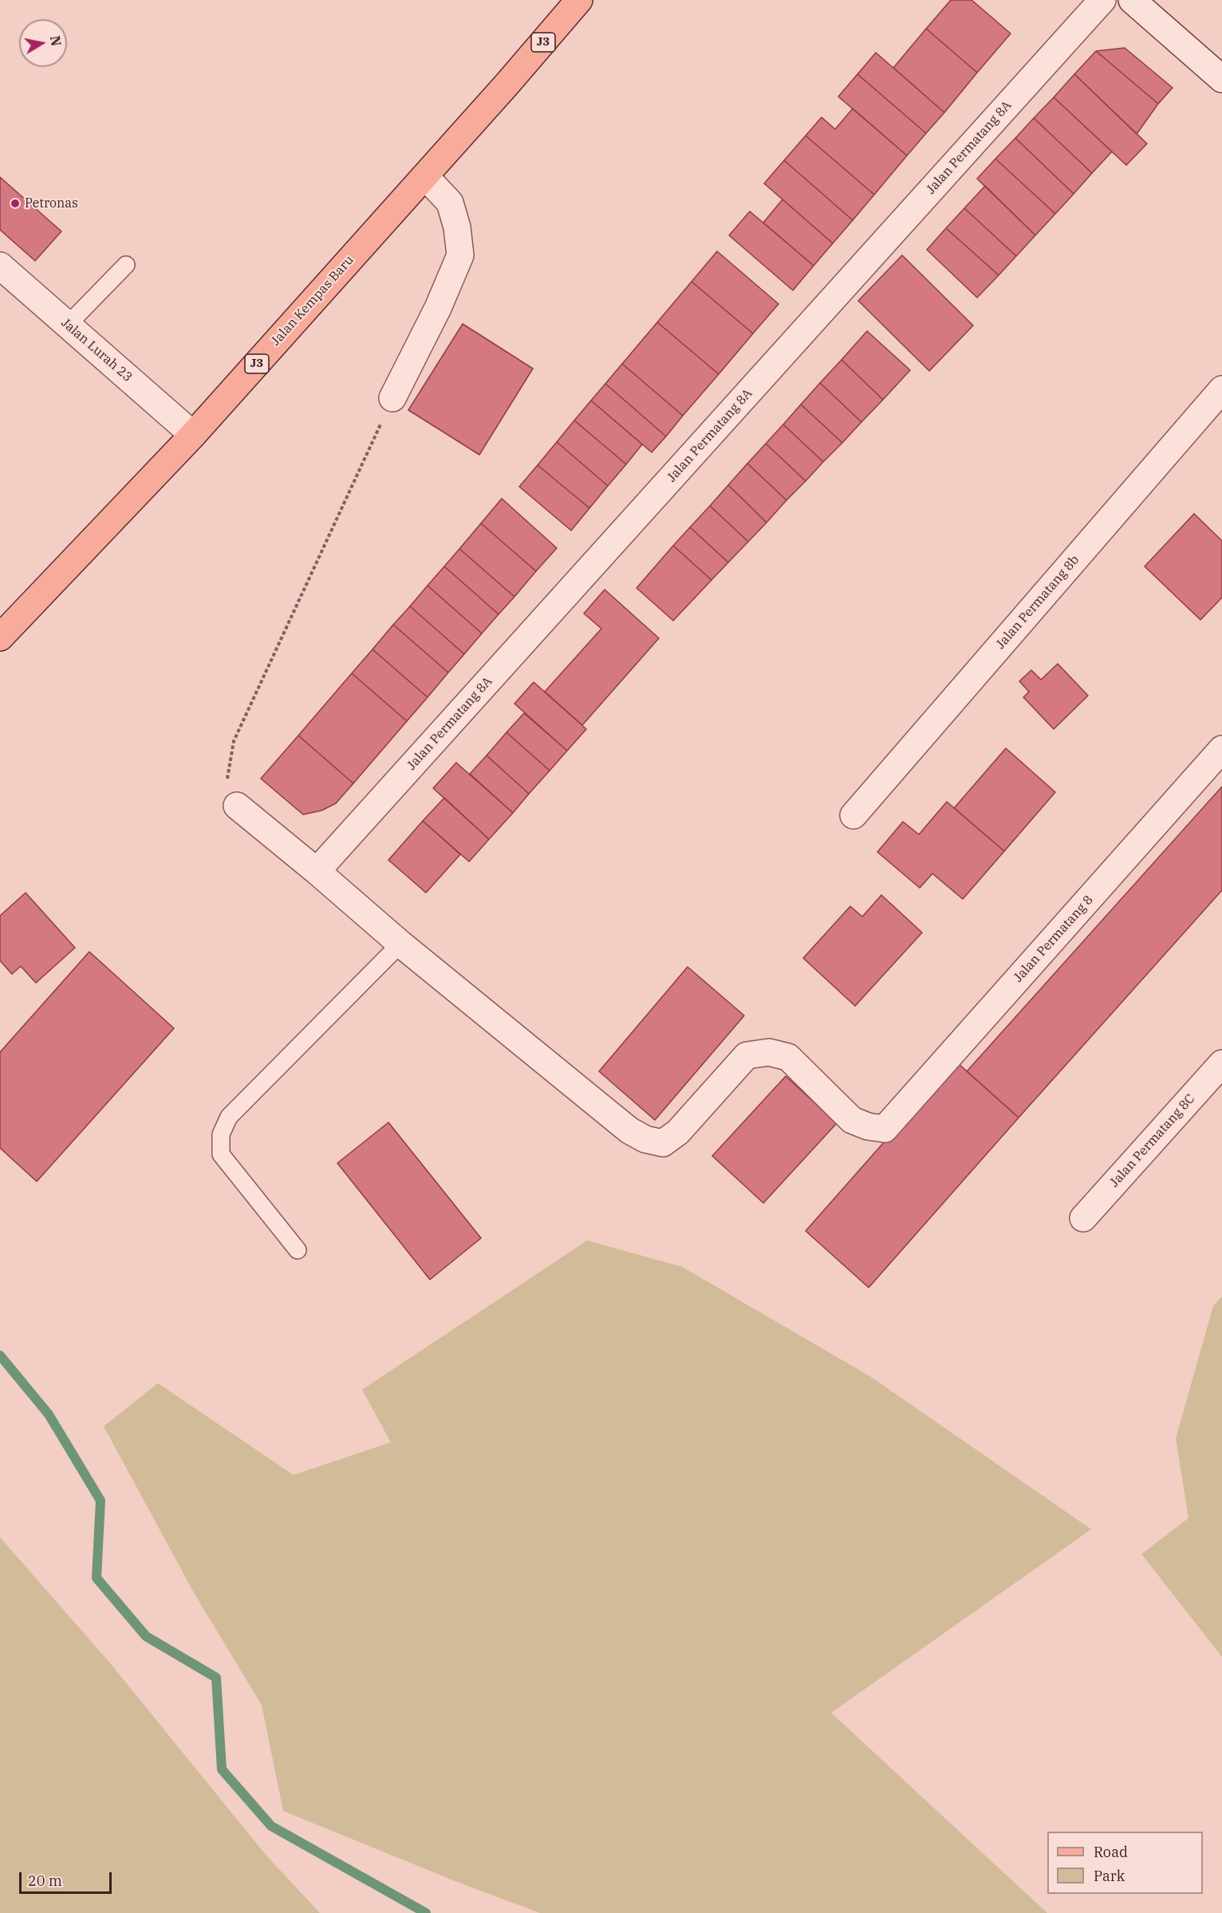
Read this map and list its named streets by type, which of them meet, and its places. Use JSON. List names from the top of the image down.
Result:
{
  "streets": {
    "main road": ["J3", "Jalan Kempas Baru"],
    "street": [
      "Jalan Permatang 8A",
      "Jalan Lurah 23",
      "Jalan Permatang 8b",
      "Jalan Permatang 8",
      "Jalan Permatang 8C"
    ]
  },
  "crossings": [
    ["Jalan Kempas Baru", "Jalan Lurah 23"]
  ],
  "places": ["Petronas"],
  "legend": ["Road", "Park"],
  "scale_bar": "20 m",
  "north": "right"
}
